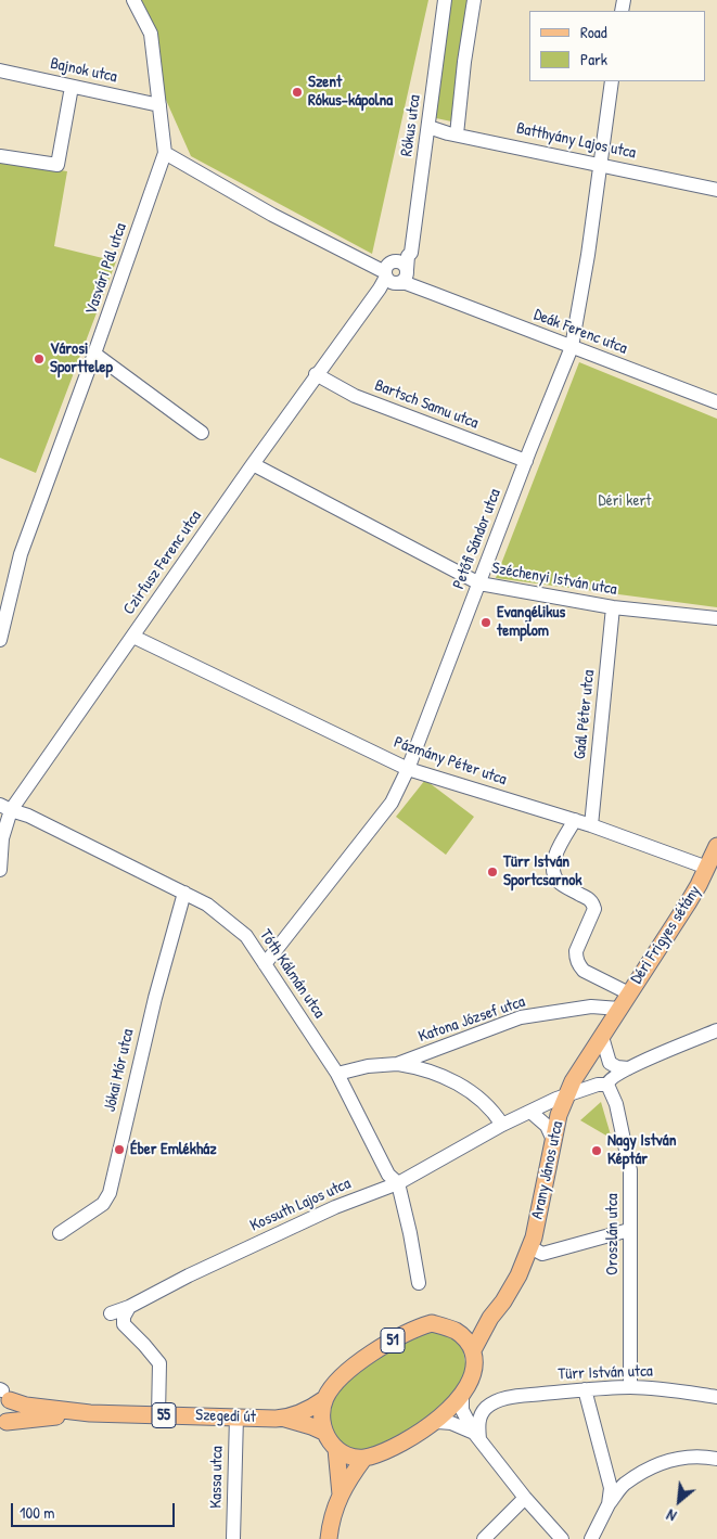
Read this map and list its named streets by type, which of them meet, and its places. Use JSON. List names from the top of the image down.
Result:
{
  "streets": {
    "main road": [
      "Déri Frigyes sétány",
      "Arany János utca",
      "51",
      "55",
      "Szegedi út"
    ],
    "street": [
      "Bajnok utca",
      "Rókus utca",
      "Batthyány Lajos utca",
      "Vasvári Pál utca",
      "Deák Ferenc utca",
      "Bartsch Samu utca",
      "Petőfi Sándor utca",
      "Czirfusz Ferenc utca",
      "Széchenyi István utca",
      "Gaál Péter utca",
      "Pázmány Péter utca",
      "Tóth Kálmán utca",
      "Katona József utca",
      "Jókai Mór utca",
      "Kossuth Lajos utca",
      "Oroszlán utca",
      "Türr István utca",
      "Kassa utca"
    ]
  },
  "crossings": [
    ["Bajnok utca", "Vasvári Pál utca"],
    ["Rókus utca", "Batthyány Lajos utca"],
    ["Rókus utca", "Deák Ferenc utca"],
    ["Rókus utca", "Czirfusz Ferenc utca"],
    ["Batthyány Lajos utca", "Petőfi Sándor utca"],
    ["Vasvári Pál utca", "Deák Ferenc utca"],
    ["Deák Ferenc utca", "Petőfi Sándor utca"],
    ["Deák Ferenc utca", "Czirfusz Ferenc utca"],
    ["Bartsch Samu utca", "Petőfi Sándor utca"],
    ["Bartsch Samu utca", "Czirfusz Ferenc utca"],
    ["Petőfi Sándor utca", "Széchenyi István utca"],
    ["Petőfi Sándor utca", "Pázmány Péter utca"],
    ["Petőfi Sándor utca", "Tóth Kálmán utca"],
    ["Czirfusz Ferenc utca", "Széchenyi István utca"],
    ["Czirfusz Ferenc utca", "Pázmány Péter utca"],
    ["Czirfusz Ferenc utca", "Tóth Kálmán utca"],
    ["Széchenyi István utca", "Gaál Péter utca"],
    ["Gaál Péter utca", "Pázmány Péter utca"],
    ["Pázmány Péter utca", "Déri Frigyes sétány"],
    ["Déri Frigyes sétány", "Arany János utca"],
    ["Tóth Kálmán utca", "Katona József utca"],
    ["Tóth Kálmán utca", "Jókai Mór utca"],
    ["Tóth Kálmán utca", "Kossuth Lajos utca"],
    ["Katona József utca", "Arany János utca"],
    ["Arany János utca", "Kossuth Lajos utca"],
    ["Kossuth Lajos utca", "Oroszlán utca"],
    ["Oroszlán utca", "Türr István utca"],
    ["51", "Szegedi út"],
    ["55", "Szegedi út"],
    ["Szegedi út", "Kassa utca"]
  ],
  "parks": ["Déri kert"],
  "places": [
    "Szent Rókus-kápolna",
    "Városi Sporttelep",
    "Evangélikus templom",
    "Türr István Sportcsarnok",
    "Éber Emlékház",
    "Nagy István Képtár"
  ],
  "legend": ["Road", "Park"],
  "scale_bar": "100 m",
  "north": "bottom left"
}
